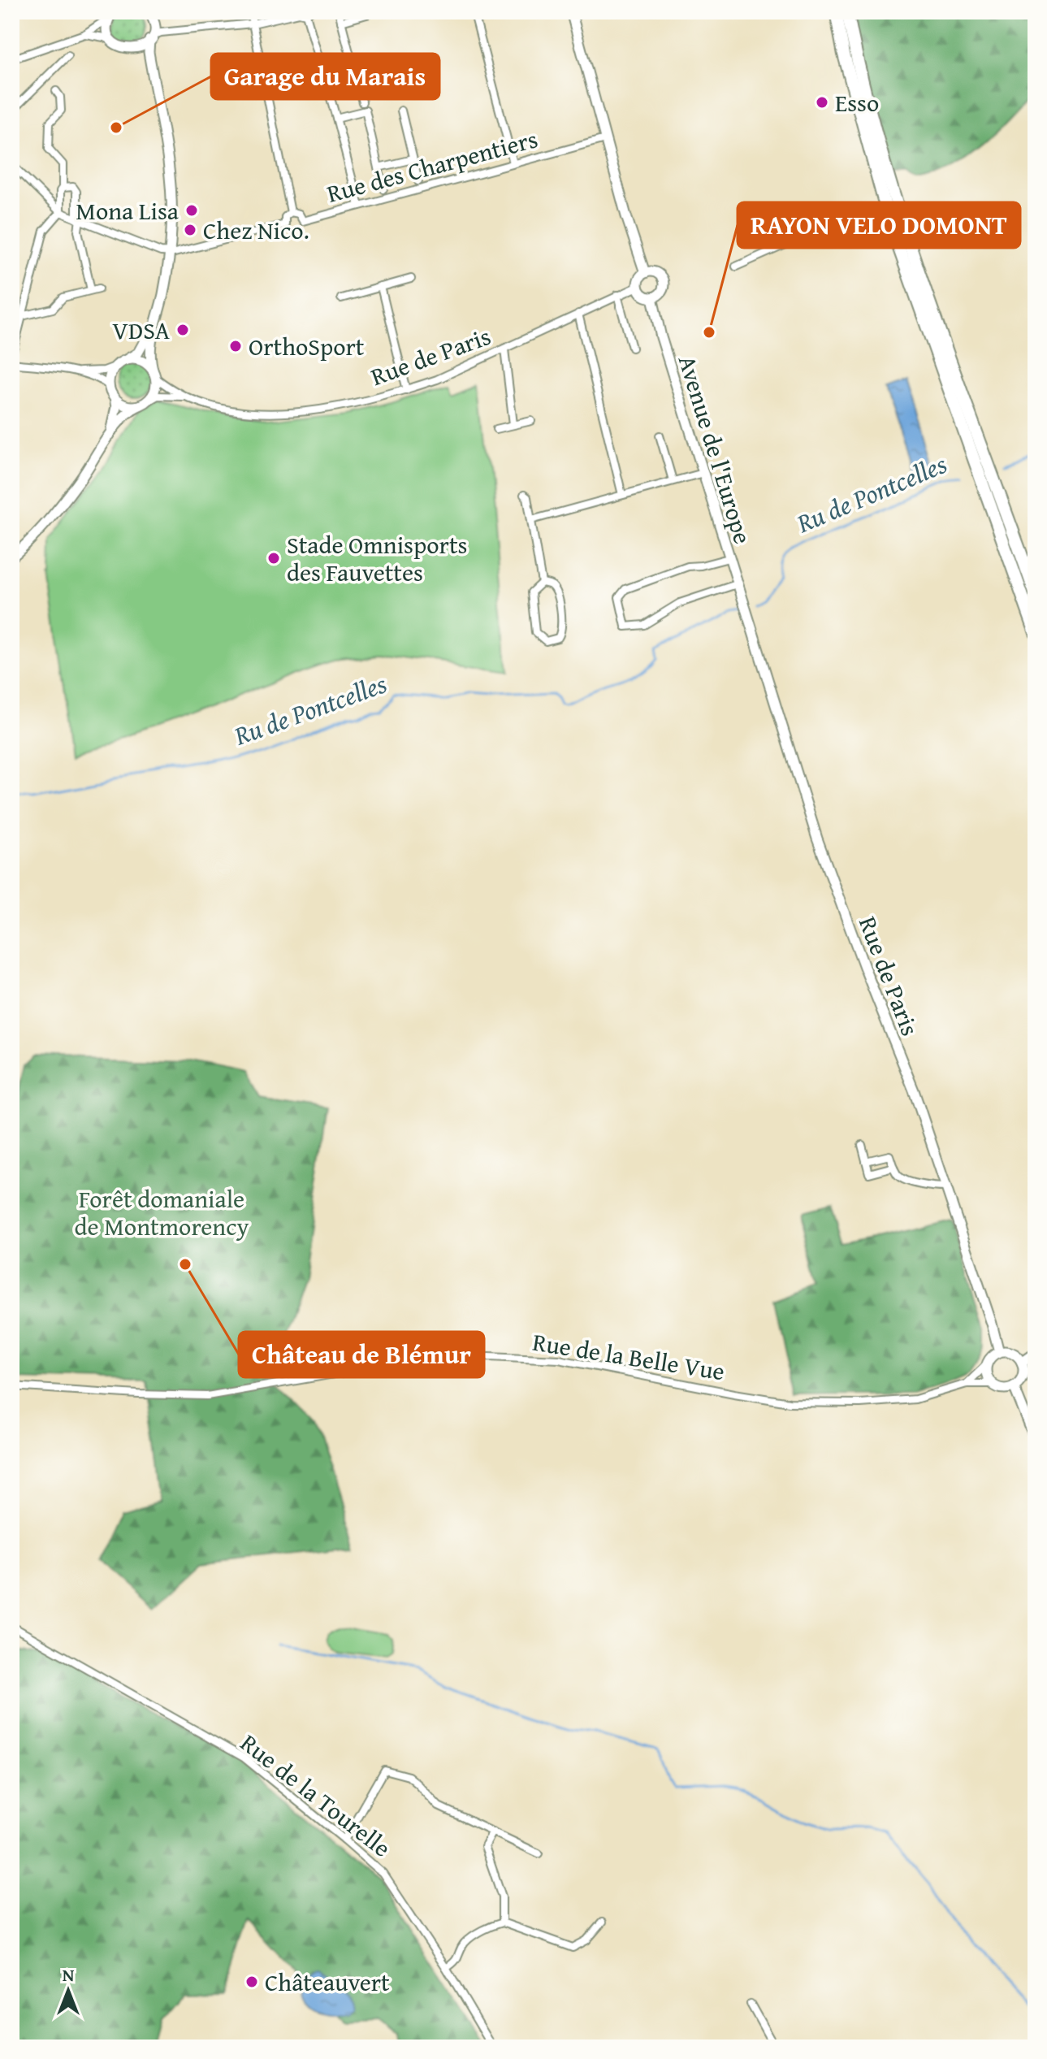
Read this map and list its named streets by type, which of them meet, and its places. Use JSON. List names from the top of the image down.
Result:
{
  "streets": {
    "street": [
      "Rue des Charpentiers",
      "Rue de Paris",
      "Avenue de l'Europe",
      "Rue de la Belle Vue",
      "Rue de la Tourelle"
    ]
  },
  "crossings": [
    ["Rue de Paris", "Avenue de l'Europe"],
    ["Rue de Paris", "Rue de la Belle Vue"]
  ],
  "water": ["Ru de Pontcelles"],
  "parks": ["Forêt domaniale de Montmorency"],
  "places": [
    "Esso",
    "Garage du Marais",
    "Mona Lisa",
    "Chez Nico.",
    "VDSA",
    "RAYON VELO DOMONT",
    "OrthoSport",
    "Stade Omnisports des Fauvettes",
    "Château de Blémur",
    "Châteauvert"
  ],
  "north": "top"
}
